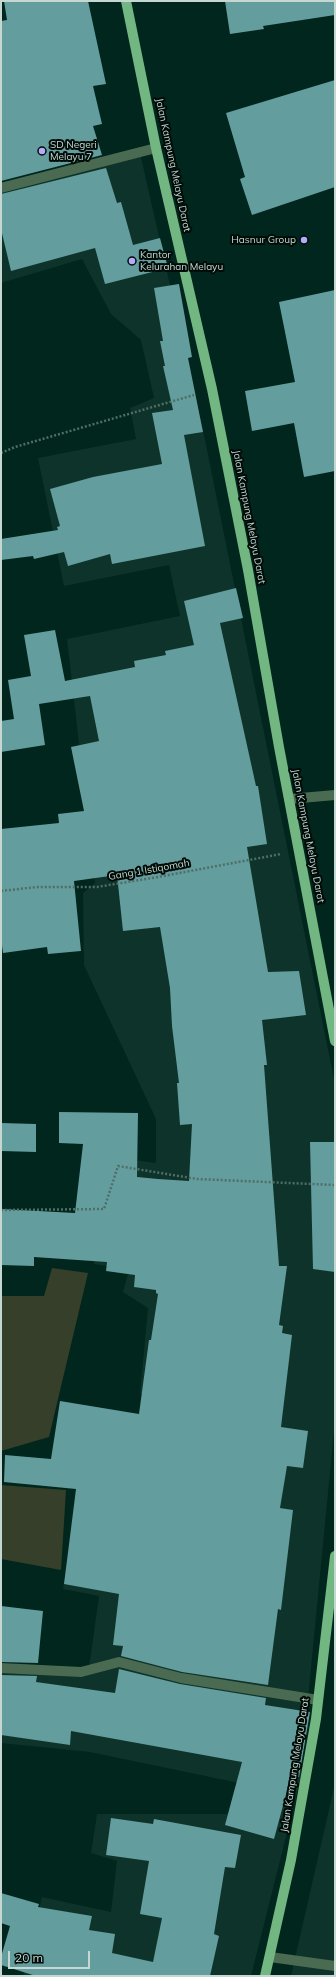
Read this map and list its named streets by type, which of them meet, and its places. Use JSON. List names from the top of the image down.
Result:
{
  "streets": {
    "main road": ["Jalan Kampung Melayu Darat"],
    "path": ["Gang 1 Istiqomah"]
  },
  "crossings": [
    ["Jalan Kampung Melayu Darat", "Gang 1 Istiqomah"]
  ],
  "places": ["SD Negeri Melayu 7", "Hasnur Group", "Kantor Kelurahan Melayu"],
  "scale_bar": "20 m"
}
